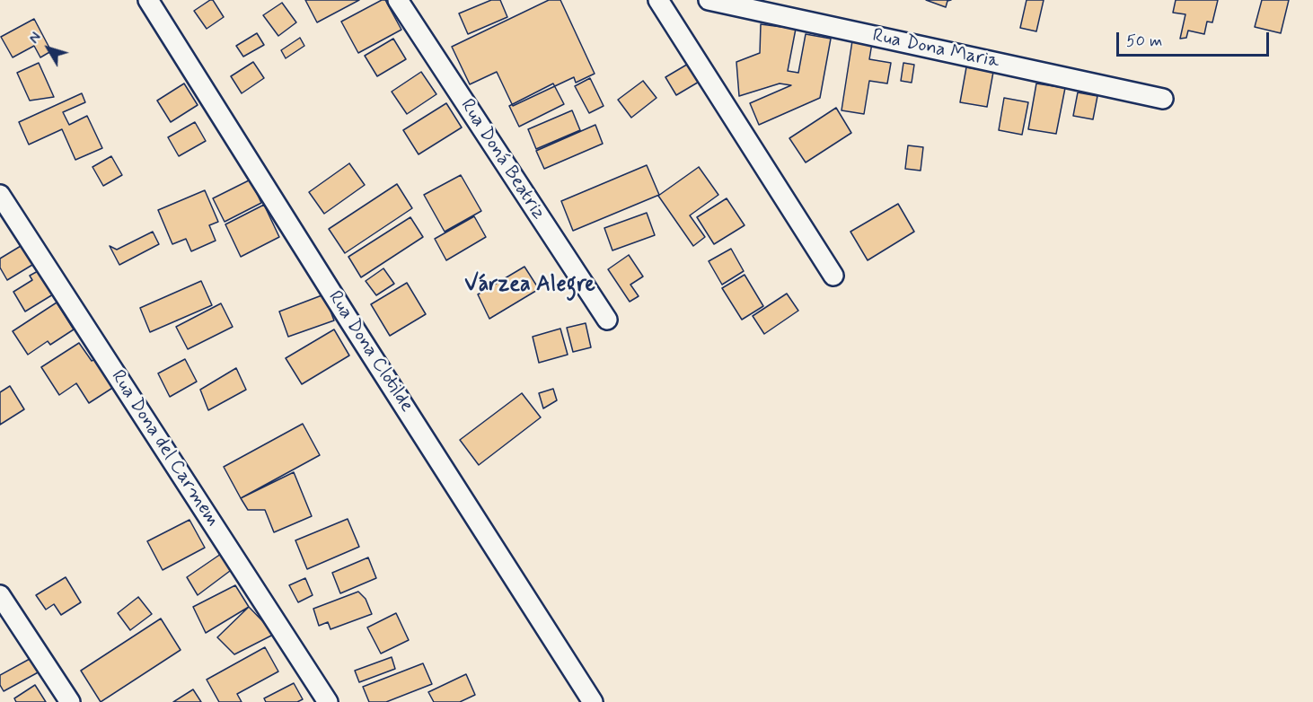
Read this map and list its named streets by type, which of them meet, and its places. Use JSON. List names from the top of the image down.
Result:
{
  "streets": {
    "street": [
      "Rua Dona Maria",
      "Rua Doná Beatriz",
      "Rua Dona Clotilde",
      "Rua Dona del Carmem"
    ]
  },
  "districts": ["Várzea Alegre"],
  "scale_bar": "50 m",
  "north": "top left"
}
